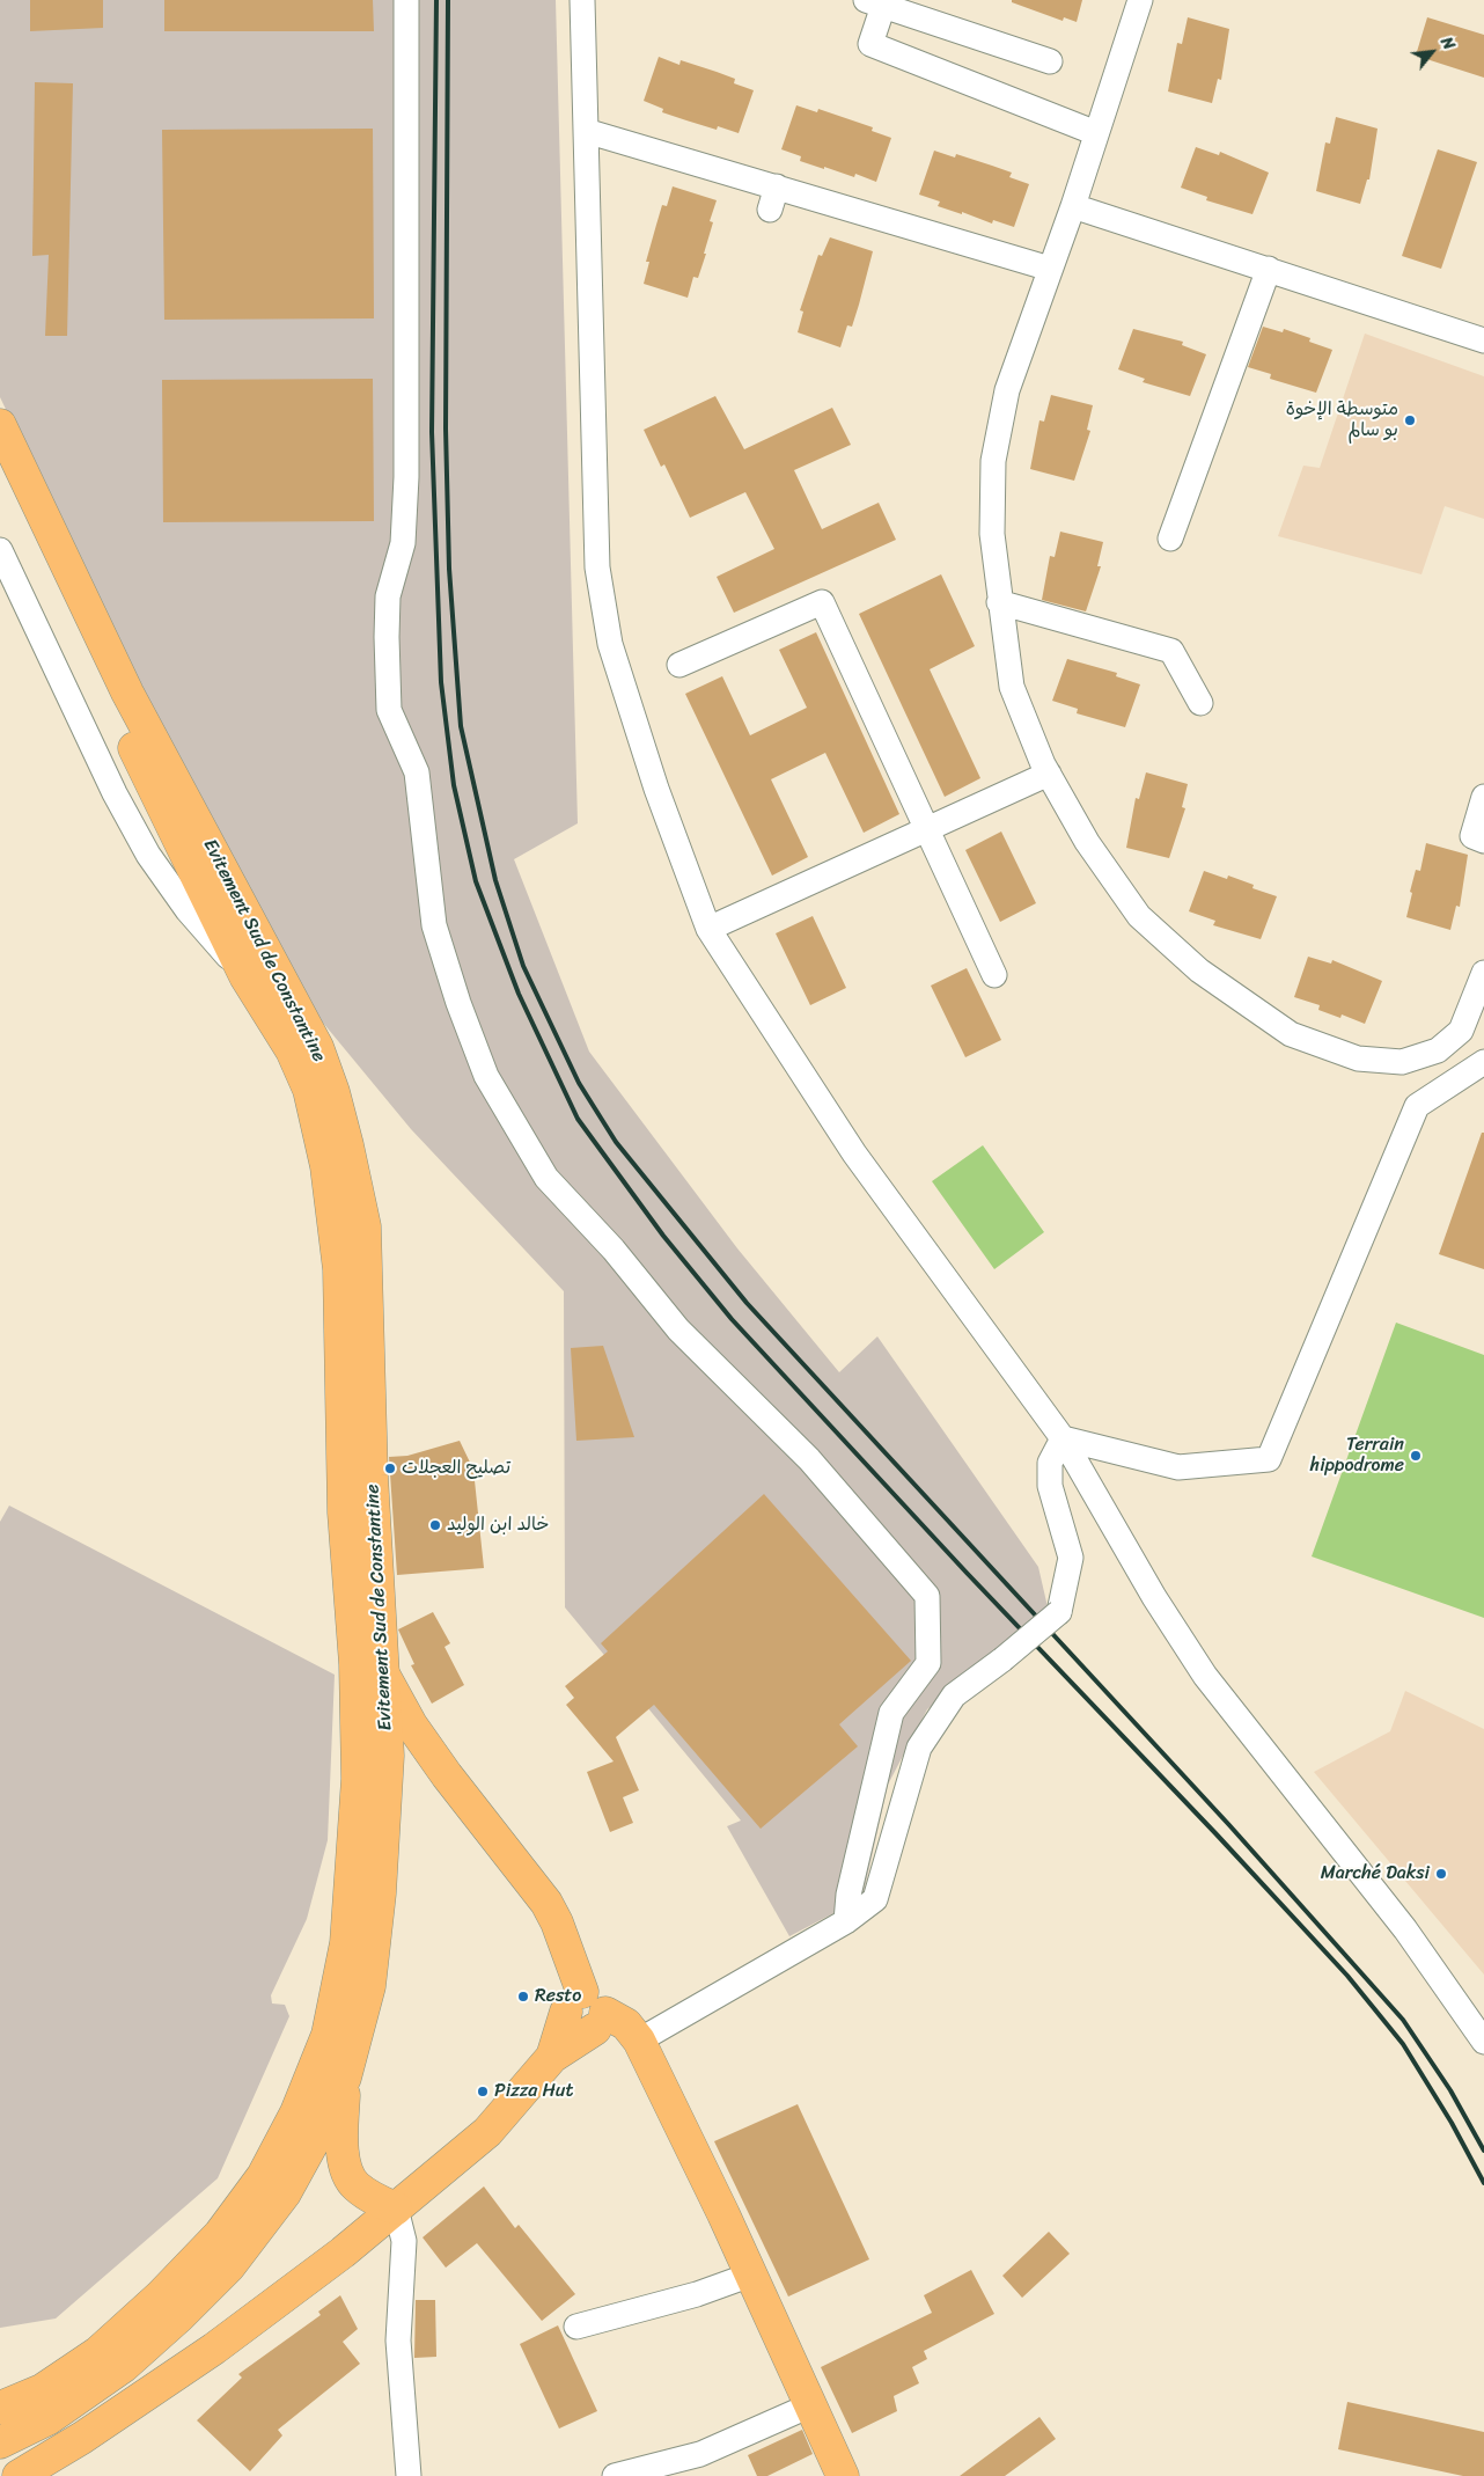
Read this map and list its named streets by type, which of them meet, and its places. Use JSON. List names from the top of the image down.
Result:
{
  "streets": {
    "main road": ["Evitement Sud de Constantine"]
  },
  "places": [
    "متوسطة الإخوة بو سالم",
    "Terrain hippodrome",
    "تصليح العجلات",
    "خالد ابن الوليد",
    "Marché Daksi",
    "Resto",
    "Pizza Hut"
  ],
  "north": "top right"
}
